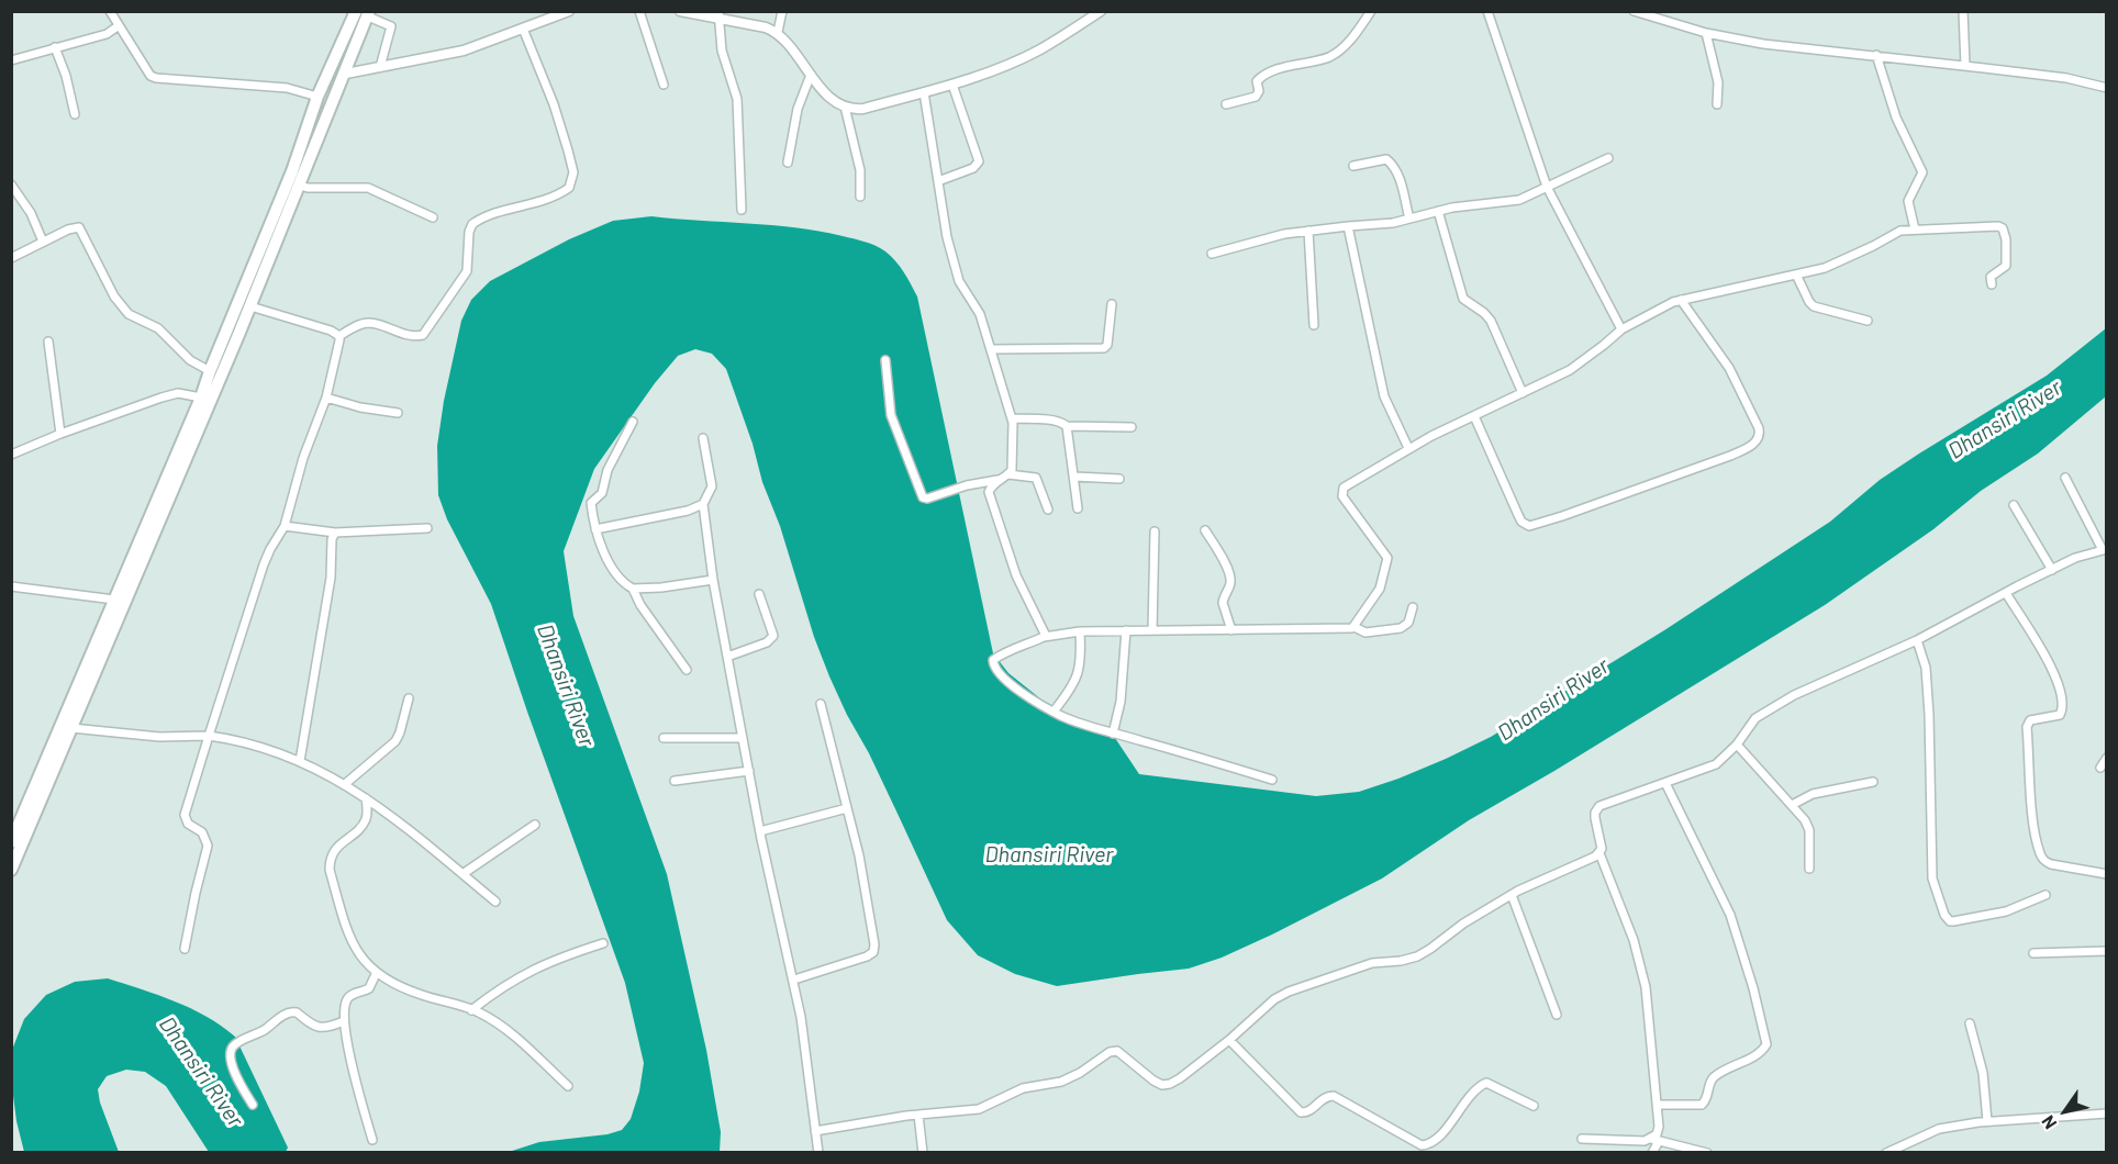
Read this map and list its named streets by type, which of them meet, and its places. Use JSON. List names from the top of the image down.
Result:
{
  "water": ["Dhansiri River"],
  "north": "bottom left"
}
